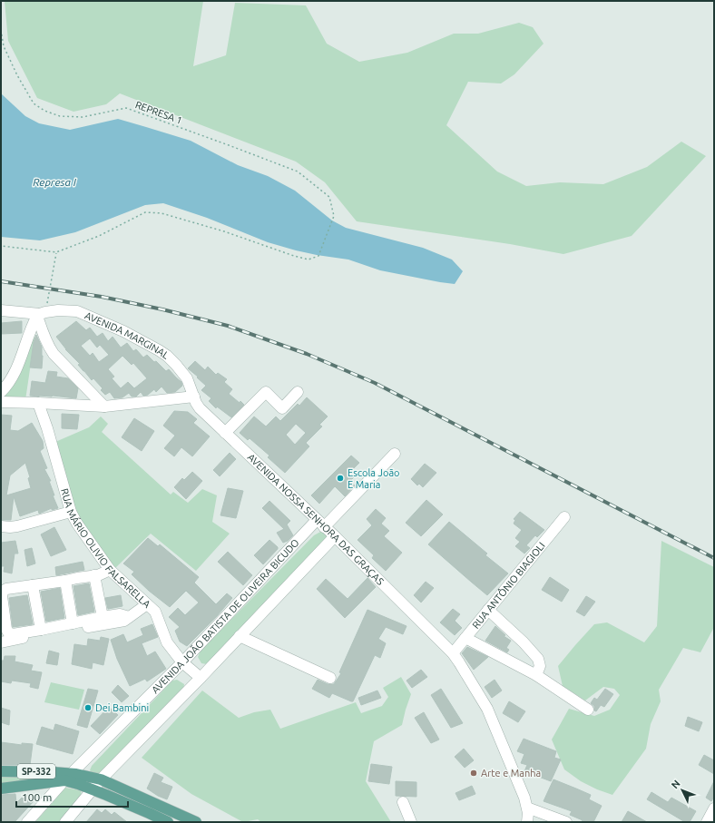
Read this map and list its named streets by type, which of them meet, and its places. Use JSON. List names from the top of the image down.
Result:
{
  "streets": {
    "main road": ["SP-332"],
    "street": [
      "AVENIDA MARGINAL",
      "AVENIDA NOSSA SENHORA DAS GRAÇAS",
      "RUA MÁRIO OLIVIO FALSARELLA",
      "RUA ANTÔNIO BIAGIOLI",
      "AVENIDA JOÃO BATISTA DE OLIVEIRA BICUDO"
    ],
    "path": ["REPRESA 1"]
  },
  "crossings": [
    ["AVENIDA MARGINAL", "AVENIDA NOSSA SENHORA DAS GRAÇAS"],
    ["AVENIDA NOSSA SENHORA DAS GRAÇAS", "RUA ANTÔNIO BIAGIOLI"],
    ["AVENIDA NOSSA SENHORA DAS GRAÇAS", "AVENIDA JOÃO BATISTA DE OLIVEIRA BICUDO"],
    ["RUA MÁRIO OLIVIO FALSARELLA", "AVENIDA JOÃO BATISTA DE OLIVEIRA BICUDO"],
    ["AVENIDA JOÃO BATISTA DE OLIVEIRA BICUDO", "SP-332"]
  ],
  "water": ["Represa I"],
  "places": ["Escola João E Maria", "Dei Bambini", "Arte e Manha"],
  "scale_bar": "100 m",
  "north": "top left"
}
